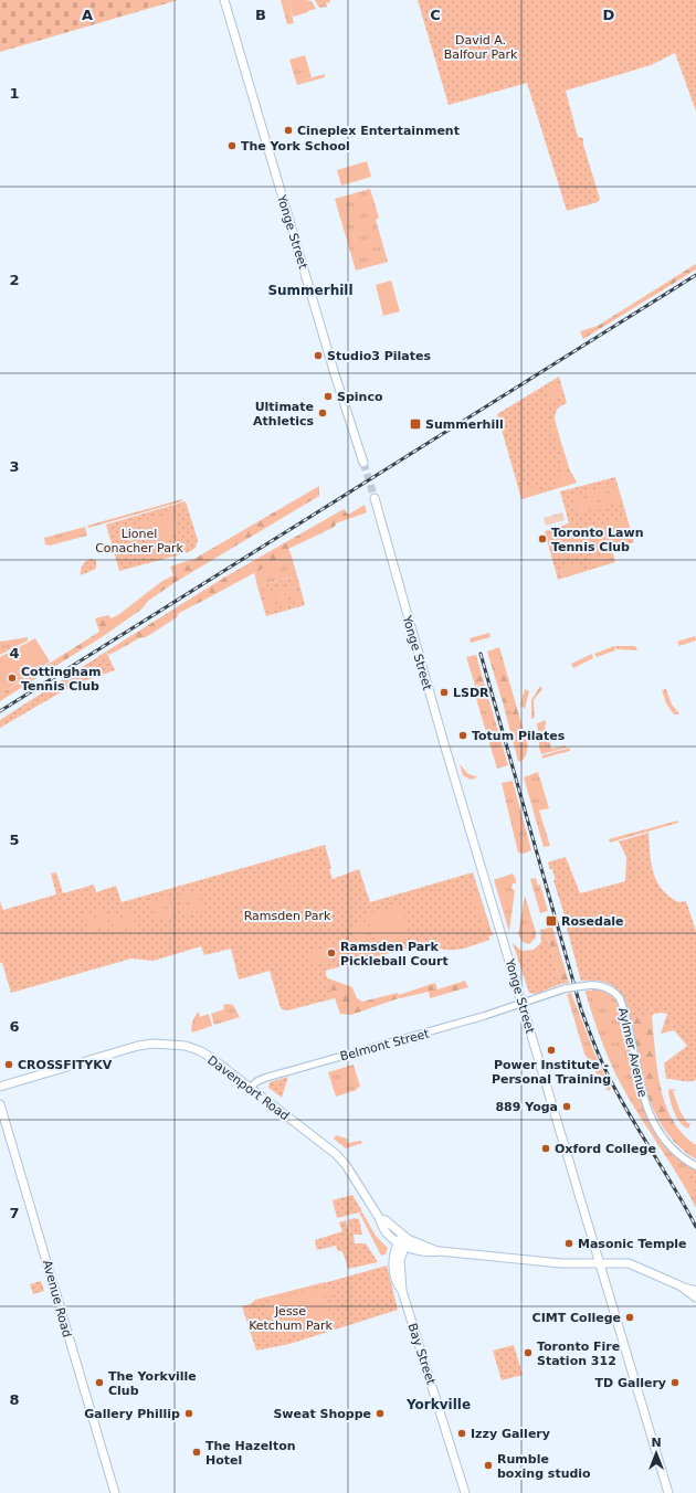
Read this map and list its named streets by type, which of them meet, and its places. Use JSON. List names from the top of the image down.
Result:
{
  "streets": {
    "main road": [
      "Yonge Street",
      "Davenport Road",
      "Avenue Road",
      "Bay Street"
    ],
    "street": ["Belmont Street", "Aylmer Avenue"]
  },
  "crossings": [
    ["Yonge Street", "Belmont Street"],
    ["Yonge Street", "Aylmer Avenue"],
    ["Yonge Street", "Davenport Road"],
    ["Belmont Street", "Aylmer Avenue"],
    ["Belmont Street", "Davenport Road"],
    ["Davenport Road", "Bay Street"]
  ],
  "districts": ["Summerhill", "Yorkville"],
  "parks": [
    "David A. Balfour Park",
    "Lionel Conacher Park",
    "Ramsden Park",
    "Jesse Ketchum Park"
  ],
  "places": {
    "other": [
      "Cineplex Entertainment",
      "The York School",
      "Studio3 Pilates",
      "Spinco",
      "Ultimate Athletics",
      "Toronto Lawn Tennis Club",
      "Cottingham Tennis Club",
      "LSDR",
      "Totum Pilates",
      "Ramsden Park Pickleball Court",
      "Power Institute - Personal Training",
      "CROSSFITYKV",
      "889 Yoga",
      "Oxford College",
      "Masonic Temple",
      "CIMT College",
      "Toronto Fire Station 312",
      "The Yorkville Club",
      "TD Gallery",
      "Gallery Phillip",
      "Sweat Shoppe",
      "Izzy Gallery",
      "The Hazelton Hotel",
      "Rumble boxing studio"
    ],
    "transit": ["Summerhill", "Rosedale"]
  },
  "north": "top",
  "grid": {
    "columns": [
      "A",
      "B",
      "C",
      "D"
    ],
    "rows": [
      "1",
      "2",
      "3",
      "4",
      "5",
      "6",
      "7",
      "8"
    ]
  }
}
